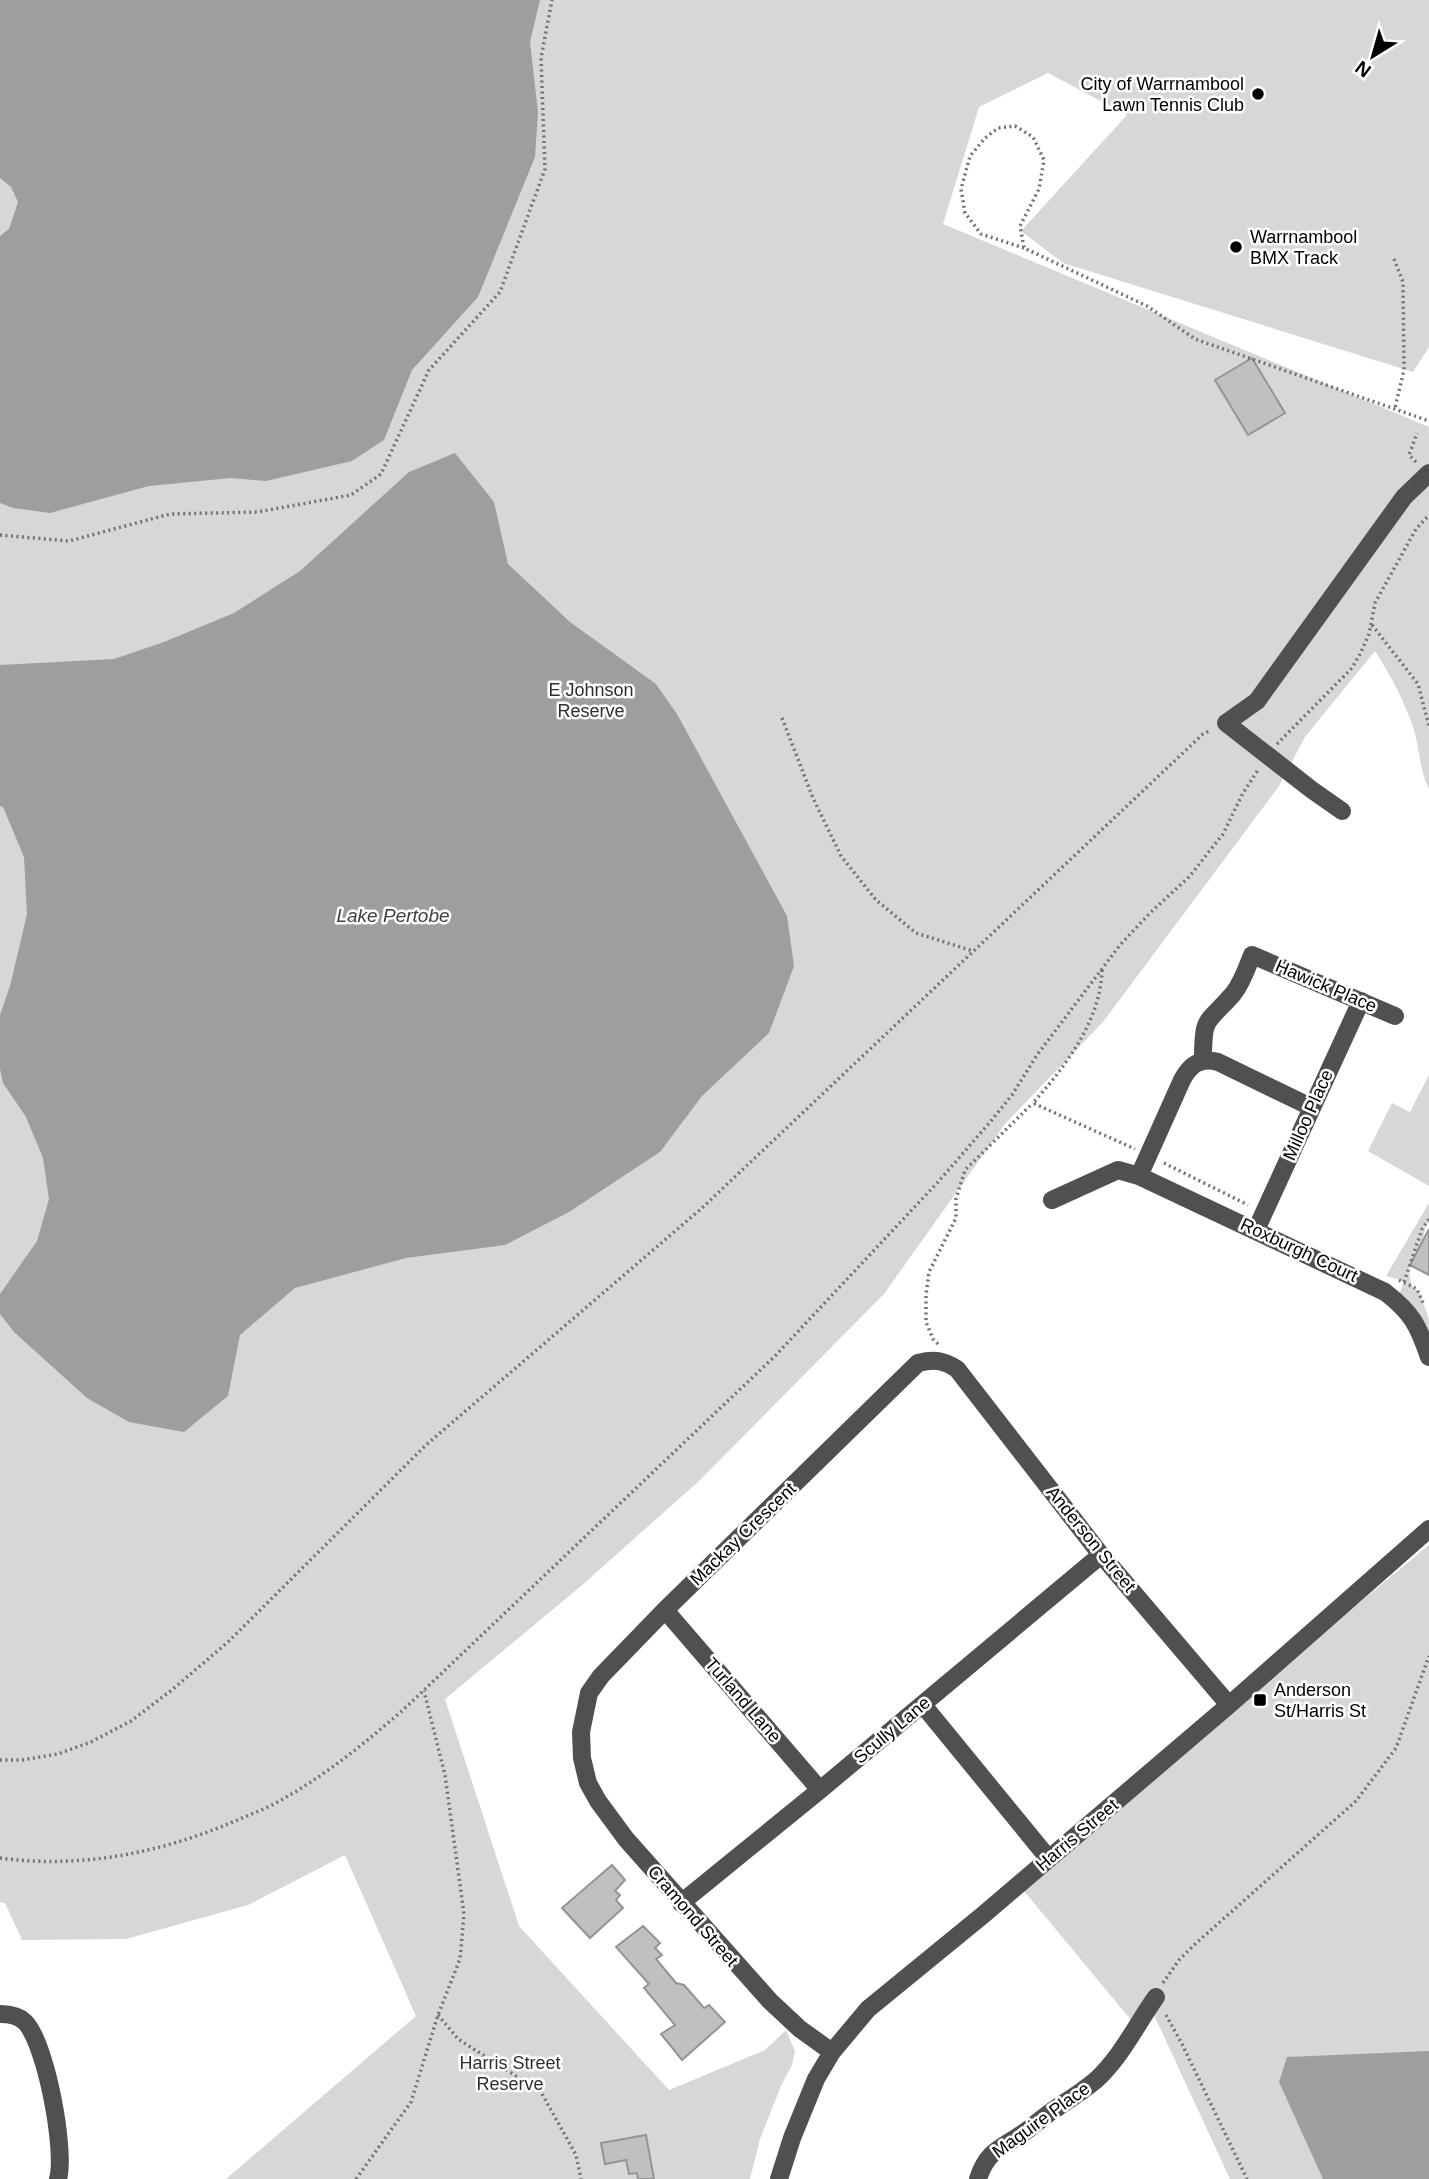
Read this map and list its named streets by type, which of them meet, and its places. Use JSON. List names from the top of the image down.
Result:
{
  "streets": {
    "street": [
      "Hawick Place",
      "Milloo Place",
      "Roxburgh Court",
      "Mackay Crescent",
      "Anderson Street",
      "Turland Lane",
      "Scully Lane",
      "Harris Street",
      "Cramond Street",
      "Maguire Place"
    ]
  },
  "crossings": [
    ["Hawick Place", "Milloo Place"],
    ["Milloo Place", "Roxburgh Court"],
    ["Mackay Crescent", "Anderson Street"],
    ["Mackay Crescent", "Turland Lane"],
    ["Mackay Crescent", "Cramond Street"],
    ["Anderson Street", "Scully Lane"],
    ["Anderson Street", "Harris Street"],
    ["Turland Lane", "Scully Lane"],
    ["Scully Lane", "Cramond Street"],
    ["Harris Street", "Cramond Street"]
  ],
  "water": ["Lake Pertobe"],
  "parks": ["E Johnson Reserve", "Harris Street Reserve"],
  "places": {
    "other": ["City of Warrnambool Lawn Tennis Club", "Warrnambool BMX Track"],
    "transit": ["Anderson St/Harris St"]
  },
  "north": "bottom left"
}
